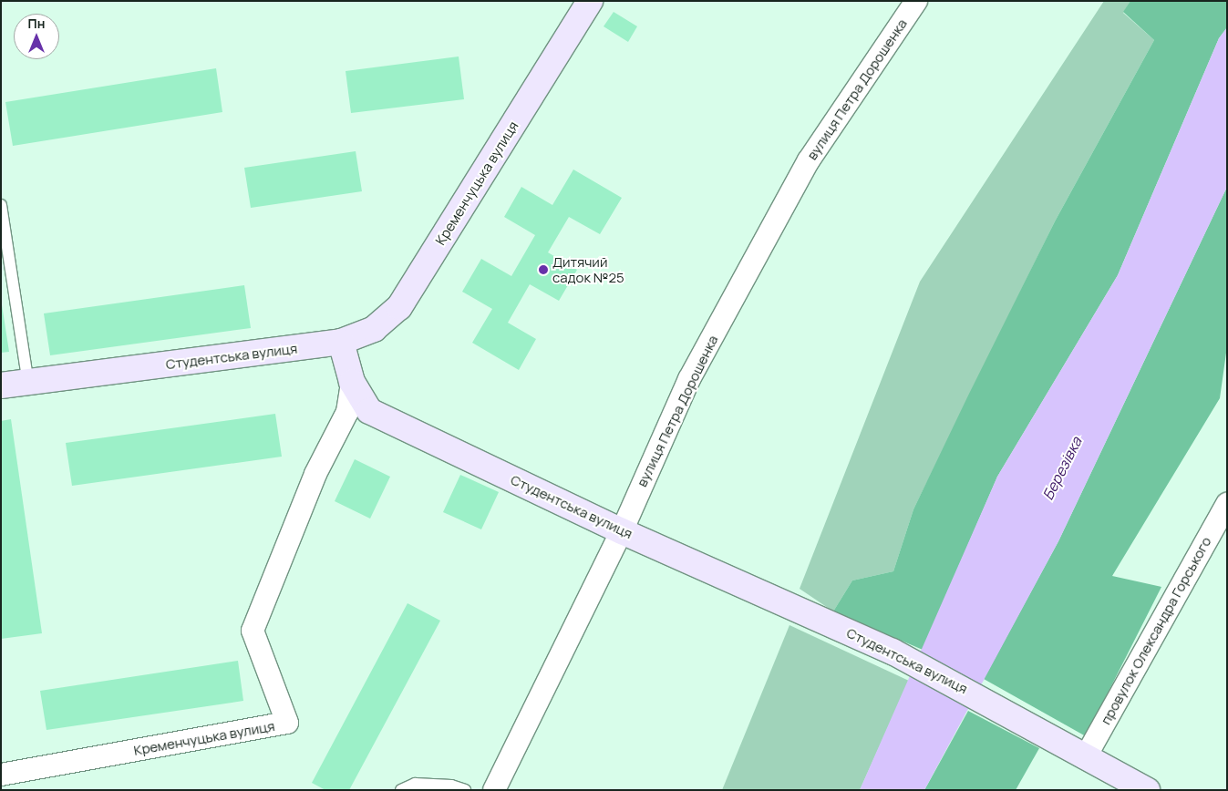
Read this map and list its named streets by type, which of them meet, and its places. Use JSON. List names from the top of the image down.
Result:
{
  "streets": {
    "street": [
      "вулиця Петра Дорошенка",
      "Кременчуцька вулиця",
      "Студентська вулиця",
      "провулок Олександра Горського"
    ]
  },
  "crossings": [
    ["вулиця Петра Дорошенка", "Студентська вулиця"],
    ["Кременчуцька вулиця", "Студентська вулиця"],
    ["Студентська вулиця", "провулок Олександра Горського"]
  ],
  "water": ["Березівка"],
  "places": ["Дитячий садок №25"],
  "north": "top"
}
